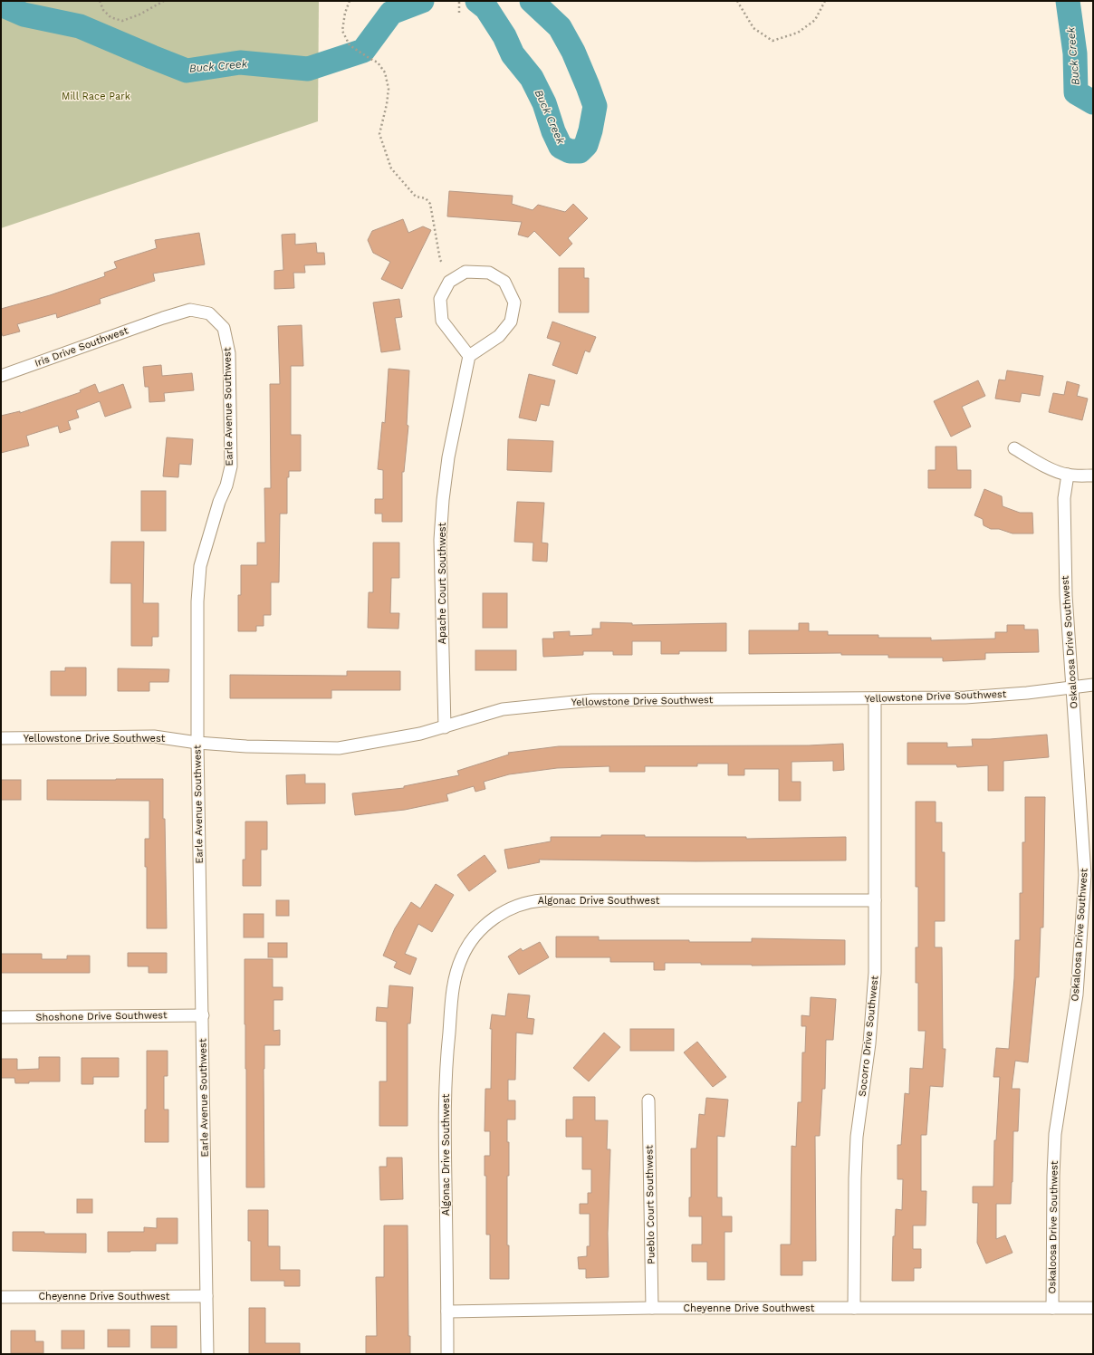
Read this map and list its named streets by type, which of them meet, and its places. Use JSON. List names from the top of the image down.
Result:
{
  "streets": {
    "street": [
      "Iris Drive Southwest",
      "Earle Avenue Southwest",
      "Apache Court Southwest",
      "Oskaloosa Drive Southwest",
      "Yellowstone Drive Southwest",
      "Algonac Drive Southwest",
      "Shoshone Drive Southwest",
      "Socorro Drive Southwest",
      "Pueblo Court Southwest",
      "Cheyenne Drive Southwest"
    ]
  },
  "crossings": [
    ["Iris Drive Southwest", "Earle Avenue Southwest"],
    ["Earle Avenue Southwest", "Yellowstone Drive Southwest"],
    ["Earle Avenue Southwest", "Shoshone Drive Southwest"],
    ["Earle Avenue Southwest", "Cheyenne Drive Southwest"],
    ["Apache Court Southwest", "Yellowstone Drive Southwest"],
    ["Oskaloosa Drive Southwest", "Yellowstone Drive Southwest"],
    ["Oskaloosa Drive Southwest", "Cheyenne Drive Southwest"],
    ["Yellowstone Drive Southwest", "Socorro Drive Southwest"],
    ["Algonac Drive Southwest", "Socorro Drive Southwest"],
    ["Algonac Drive Southwest", "Cheyenne Drive Southwest"],
    ["Socorro Drive Southwest", "Cheyenne Drive Southwest"],
    ["Pueblo Court Southwest", "Cheyenne Drive Southwest"]
  ],
  "water": ["Buck Creek"],
  "parks": ["Mill Race Park"]
}
